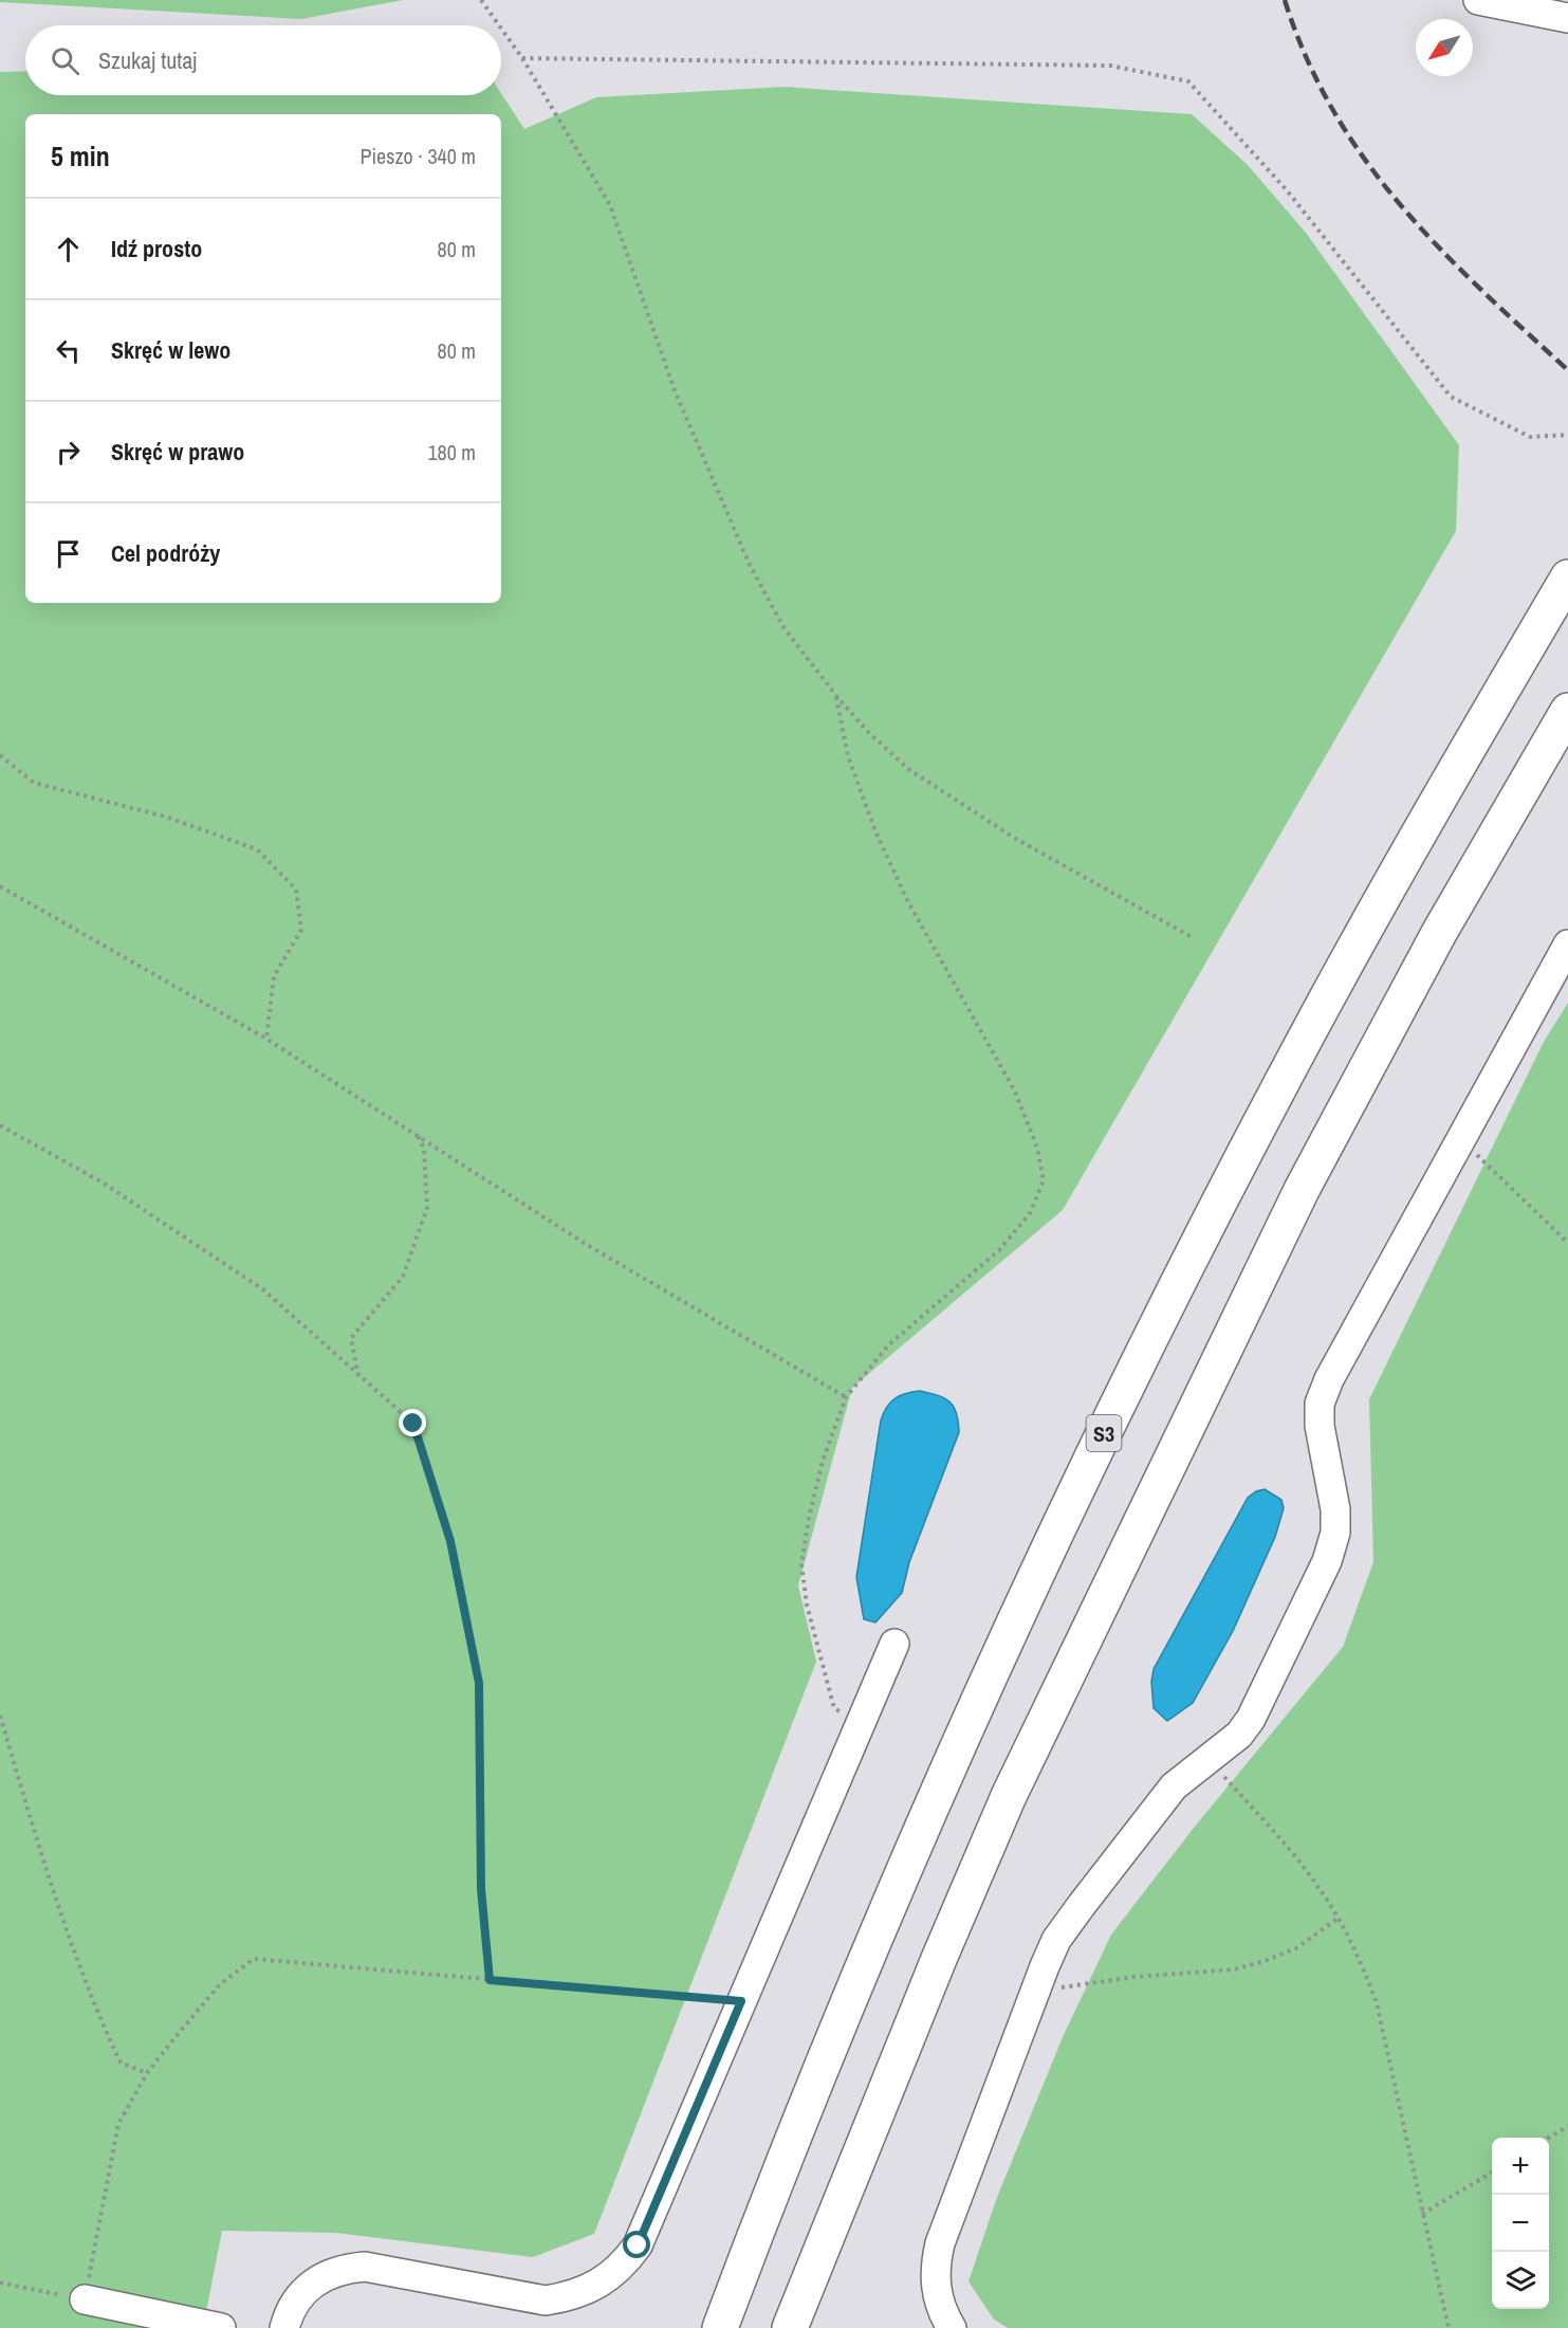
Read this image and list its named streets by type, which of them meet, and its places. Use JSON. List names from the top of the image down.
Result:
{
  "streets": {
    "highway": ["S3"]
  },
  "north": "bottom left",
  "page": {
    "search": "Szukaj tutaj",
    "heading": ["5 min", "Pieszo · 340 m"],
    "list": [
      ["Idź prosto", "80 m"],
      ["Skręć w lewo", "80 m"],
      ["Skręć w prawo", "180 m"],
      "Cel podróży"
    ],
    "map_buttons": ["+", "−"]
  }
}
